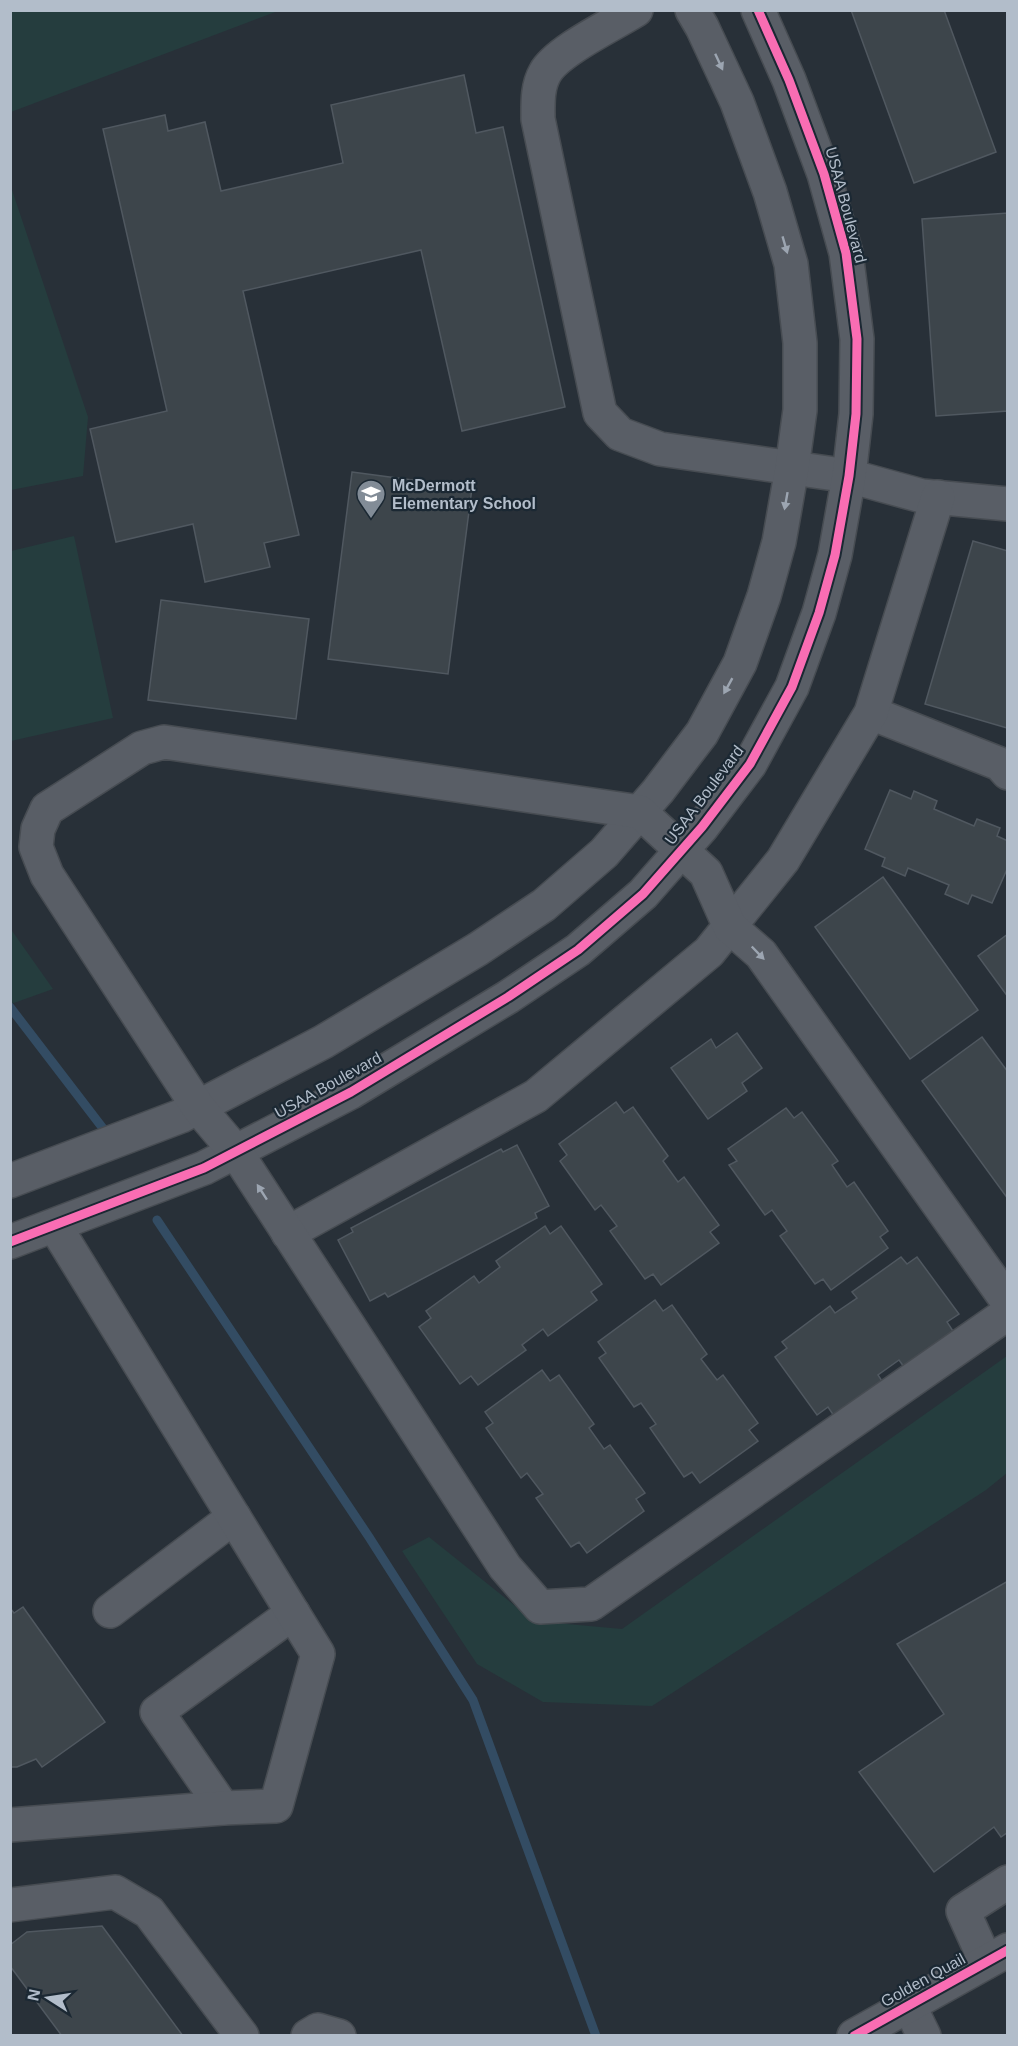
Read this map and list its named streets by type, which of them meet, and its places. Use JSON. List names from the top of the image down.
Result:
{
  "streets": {
    "street": ["USAA Boulevard", "Golden Quail"]
  },
  "places": {
    "school or university": ["McDermott Elementary School"]
  },
  "north": "left"
}
